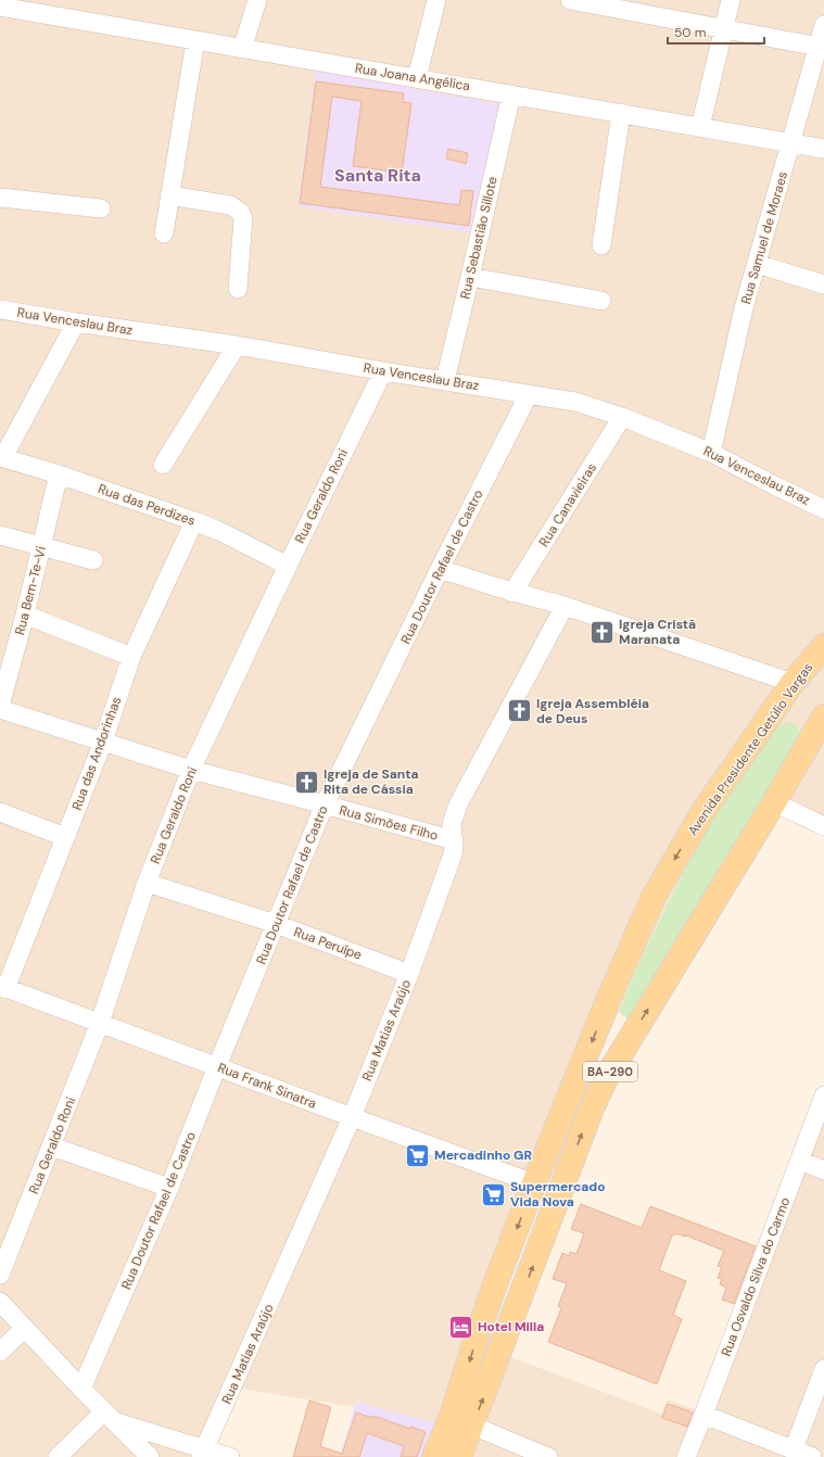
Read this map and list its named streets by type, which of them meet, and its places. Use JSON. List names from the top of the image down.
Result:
{
  "streets": {
    "main road": ["Avenida Presidente Getúlio Vargas", "BA-290"],
    "street": [
      "Rua Joana Angélica",
      "Rua Sebastião Sillote",
      "Rua Samuel de Moraes",
      "Rua Venceslau Braz",
      "Rua Geraldo Roni",
      "Rua das Perdizes",
      "Rua Canavieiras",
      "Rua Doutor Rafael de Castro",
      "Rua Bem-Te-Vi",
      "Rua das Andorinhas",
      "Rua Simões Filho",
      "Rua Peruípe",
      "Rua Matias Araújo",
      "Rua Frank Sinatra",
      "Rua Osvaldo Silva do Carmo"
    ]
  },
  "crossings": [
    ["Rua Joana Angélica", "Rua Sebastião Sillote"],
    ["Rua Joana Angélica", "Rua Samuel de Moraes"],
    ["Rua Sebastião Sillote", "Rua Venceslau Braz"],
    ["Rua Samuel de Moraes", "Rua Venceslau Braz"],
    ["Rua Venceslau Braz", "Rua Geraldo Roni"],
    ["Rua Venceslau Braz", "Rua Canavieiras"],
    ["Rua Venceslau Braz", "Rua Doutor Rafael de Castro"],
    ["Rua Geraldo Roni", "Rua das Perdizes"],
    ["Rua Geraldo Roni", "Rua Simões Filho"],
    ["Rua Geraldo Roni", "Rua Peruípe"],
    ["Rua Geraldo Roni", "Rua Frank Sinatra"],
    ["Rua das Perdizes", "Rua Bem-Te-Vi"],
    ["Rua das Perdizes", "Rua das Andorinhas"],
    ["Rua Doutor Rafael de Castro", "Rua Simões Filho"],
    ["Rua Doutor Rafael de Castro", "Rua Peruípe"],
    ["Rua Doutor Rafael de Castro", "Rua Frank Sinatra"],
    ["Avenida Presidente Getúlio Vargas", "Rua Frank Sinatra"],
    ["Rua das Andorinhas", "Rua Simões Filho"],
    ["Rua das Andorinhas", "Rua Frank Sinatra"],
    ["Rua Simões Filho", "Rua Matias Araújo"],
    ["Rua Peruípe", "Rua Matias Araújo"],
    ["Rua Matias Araújo", "Rua Frank Sinatra"]
  ],
  "districts": ["Santa Rita"],
  "places": {
    "church": ["Igreja Cristã Maranata", "Igreja Assembléia de Deus", "Igreja de Santa Rita de Cássia"],
    "supermarket": ["Mercadinho GR", "Supermercado Vida Nova"],
    "hotel": ["Hotel Milla"]
  },
  "scale_bar": "50 m"
}
